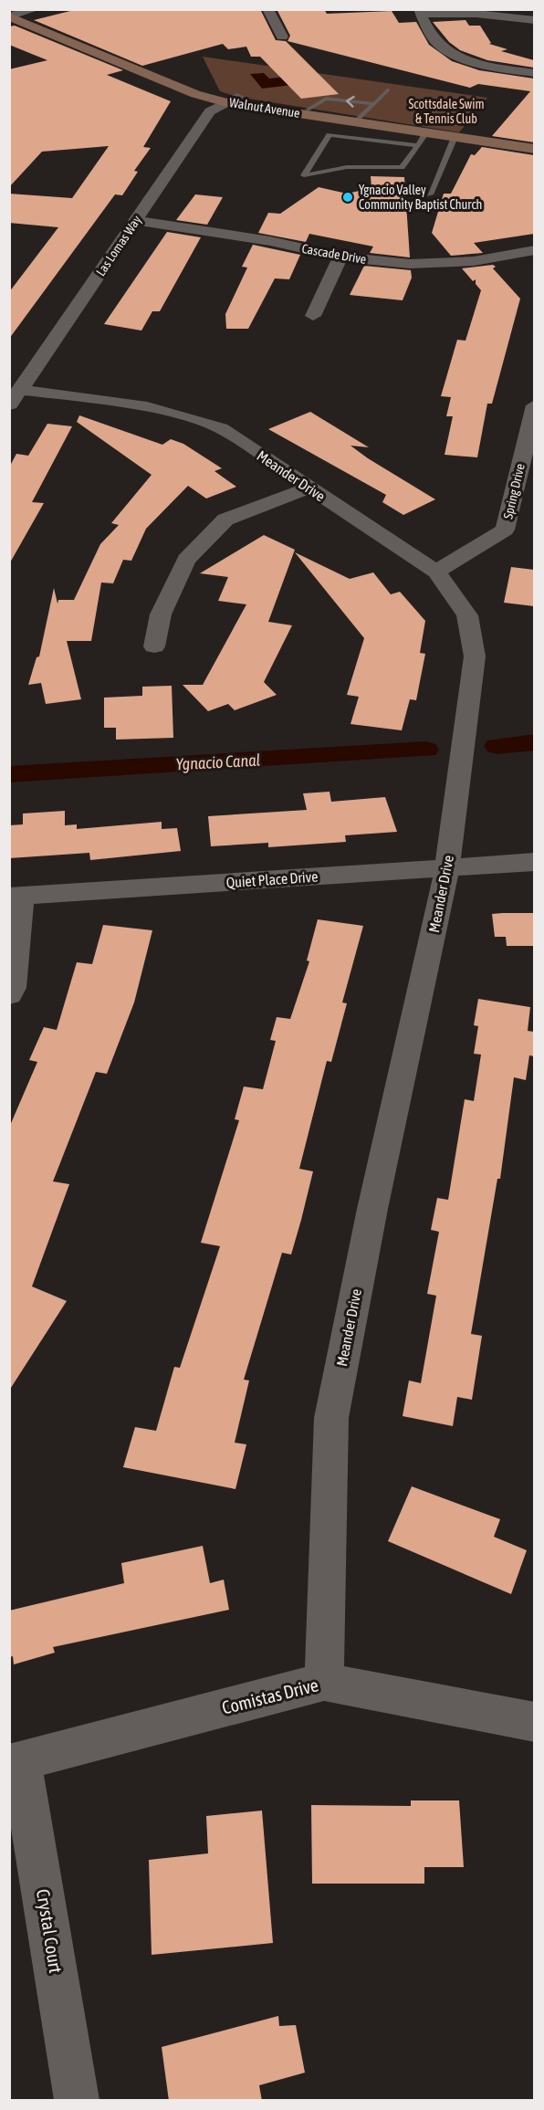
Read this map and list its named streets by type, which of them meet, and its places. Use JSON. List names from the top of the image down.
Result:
{
  "streets": {
    "street": [
      "Walnut Avenue",
      "Las Lomas Way",
      "Cascade Drive",
      "Meander Drive",
      "Spring Drive",
      "Quiet Place Drive",
      "Comistas Drive",
      "Crystal Court"
    ]
  },
  "crossings": [
    ["Walnut Avenue", "Las Lomas Way"],
    ["Las Lomas Way", "Cascade Drive"],
    ["Las Lomas Way", "Meander Drive"],
    ["Meander Drive", "Spring Drive"],
    ["Meander Drive", "Quiet Place Drive"],
    ["Meander Drive", "Comistas Drive"],
    ["Comistas Drive", "Crystal Court"]
  ],
  "water": ["Ygnacio Canal"],
  "parks": ["Scottsdale Swim & Tennis Club"],
  "places": ["Ygnacio Valley Community Baptist Church"]
}
